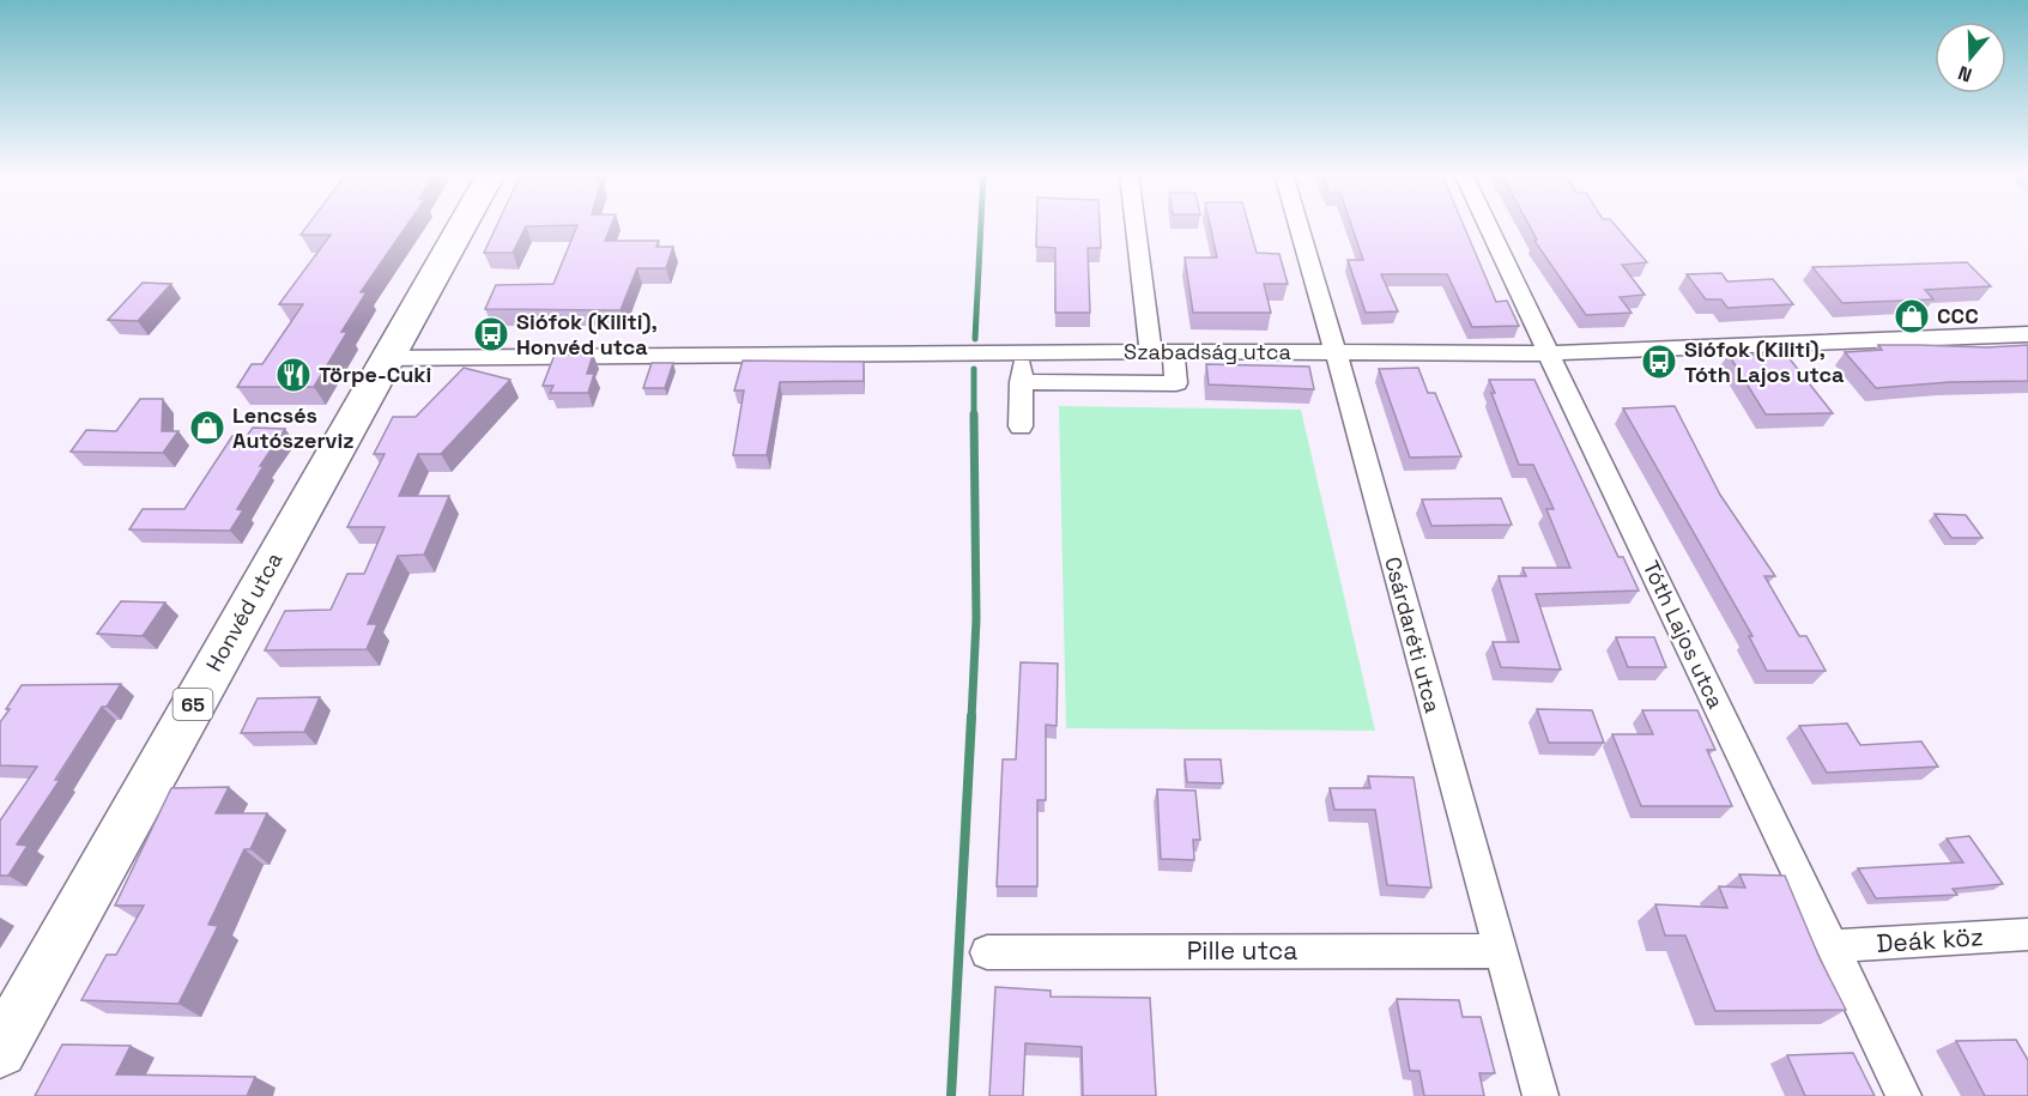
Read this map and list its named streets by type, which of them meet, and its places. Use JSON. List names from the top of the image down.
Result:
{
  "streets": {
    "main road": ["Honvéd utca", "65"],
    "street": [
      "Szabadság utca",
      "Csárdaréti utca",
      "Tóth Lajos utca",
      "Deák köz",
      "Pille utca"
    ]
  },
  "crossings": [
    ["Szabadság utca", "Honvéd utca"],
    ["Szabadság utca", "Csárdaréti utca"],
    ["Szabadság utca", "Tóth Lajos utca"],
    ["Csárdaréti utca", "Pille utca"],
    ["Tóth Lajos utca", "Deák köz"]
  ],
  "places": {
    "shop": ["CCC", "Lencsés Autószerviz"],
    "bus stop": ["Siófok (Kiliti), Honvéd utca", "Siófok (Kiliti), Tóth Lajos utca"],
    "restaurant": ["Törpe-Cuki"]
  },
  "north": "bottom"
}
